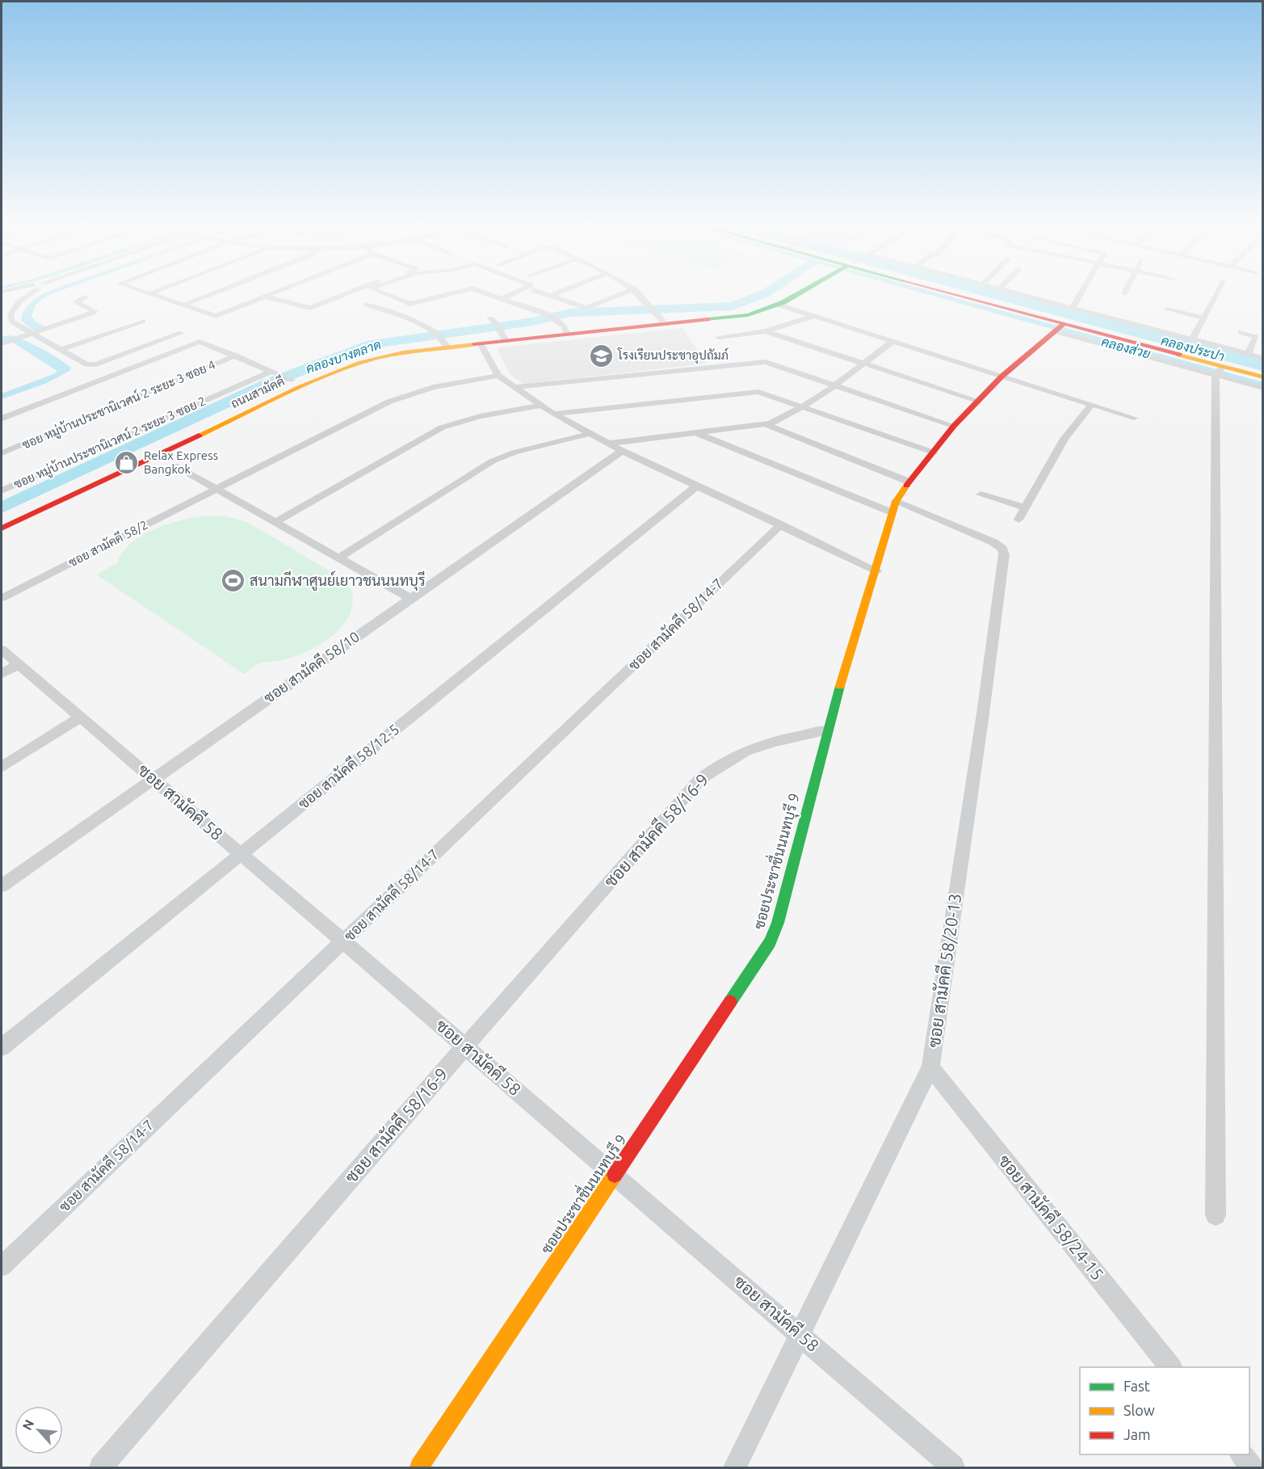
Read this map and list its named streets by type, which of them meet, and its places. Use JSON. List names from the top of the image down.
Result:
{
  "streets": {
    "main road": ["ถนนสามัคคี", "ซอยประชาชื่นนนทบุรี 9"],
    "street": [
      "ซอย หมู่บ้านประชานิเวศน์ 2 ระยะ 3 ซอย 4",
      "ซอย หมู่บ้านประชานิเวศน์ 2 ระยะ 3 ซอย 2",
      "ซอย สามัคคี 58/2",
      "ซอย สามัคคี 58/14-7",
      "ซอย สามัคคี 58/10",
      "ซอย สามัคคี 58/12-5",
      "ซอย สามัคคี 58",
      "ซอย สามัคคี 58/16-9",
      "ซอย สามัคคี 58/20-13",
      "ซอย สามัคคี 58/24-15"
    ]
  },
  "crossings": [
    ["ซอย สามัคคี 58/14-7", "ซอย สามัคคี 58"],
    ["ซอย สามัคคี 58/10", "ซอย สามัคคี 58"],
    ["ซอย สามัคคี 58/12-5", "ซอย สามัคคี 58"],
    ["ซอย สามัคคี 58", "ซอย สามัคคี 58/16-9"],
    ["ซอย สามัคคี 58", "ซอยประชาชื่นนนทบุรี 9"],
    ["ซอย สามัคคี 58", "ซอย สามัคคี 58/20-13"],
    ["ซอย สามัคคี 58/16-9", "ซอยประชาชื่นนนทบุรี 9"],
    ["ซอยประชาชื่นนนทบุรี 9", "ซอย สามัคคี 58/20-13"],
    ["ซอย สามัคคี 58/20-13", "ซอย สามัคคี 58/24-15"]
  ],
  "water": ["คลองส่วย", "คลองประปา", "คลองบางตลาด"],
  "places": {
    "school or university": ["โรงเรียนประชาอุปถัมภ์"],
    "shop": ["Relax Express Bangkok"],
    "sports": ["สนามกีฬาศูนย์เยาวชนนนทบุรี"]
  },
  "legend": ["Fast", "Slow", "Jam"],
  "north": "top left"
}
